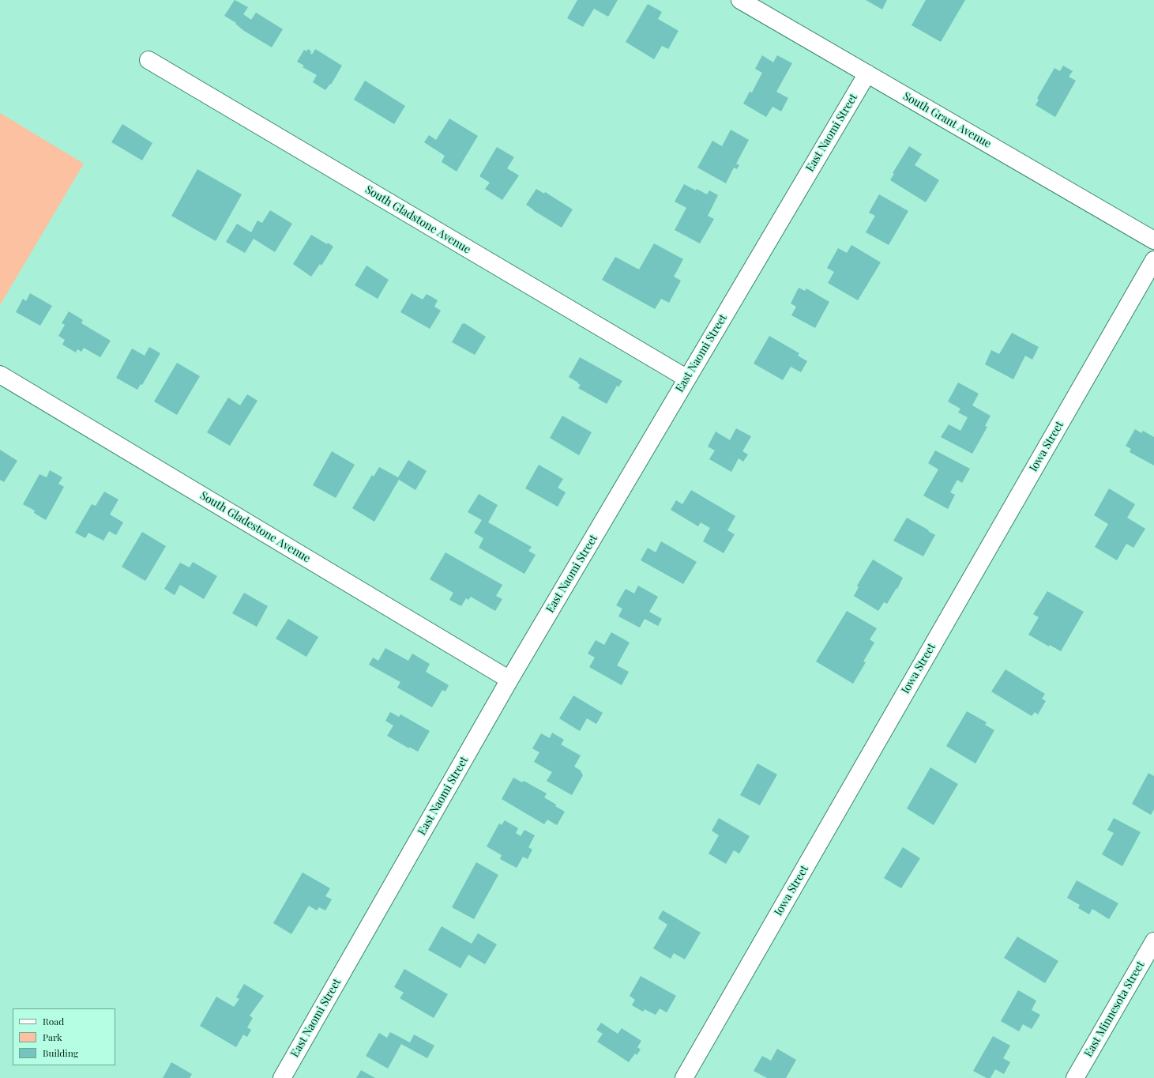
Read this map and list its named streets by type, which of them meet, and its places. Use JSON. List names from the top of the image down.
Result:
{
  "streets": {
    "street": [
      "South Grant Avenue",
      "East Naomi Street",
      "South Gladstone Avenue",
      "Iowa Street",
      "South Gladestone Avenue",
      "East Minnesota Street"
    ]
  },
  "crossings": [
    ["South Grant Avenue", "East Naomi Street"],
    ["East Naomi Street", "South Gladstone Avenue"],
    ["East Naomi Street", "South Gladestone Avenue"]
  ],
  "legend": ["Road", "Park", "Building"]
}
